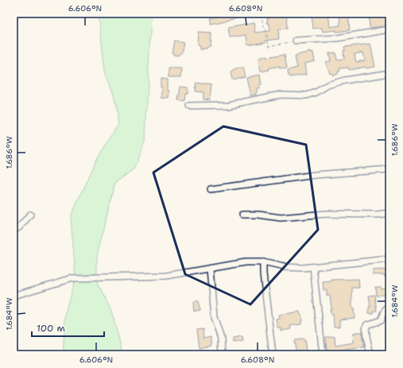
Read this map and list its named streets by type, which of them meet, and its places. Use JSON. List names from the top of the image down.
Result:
{
  "scale_bar": "100 m",
  "coordinates": [
    "6.606°N",
    "6.608°N",
    "1.686°W",
    "1.684°W"
  ]
}
